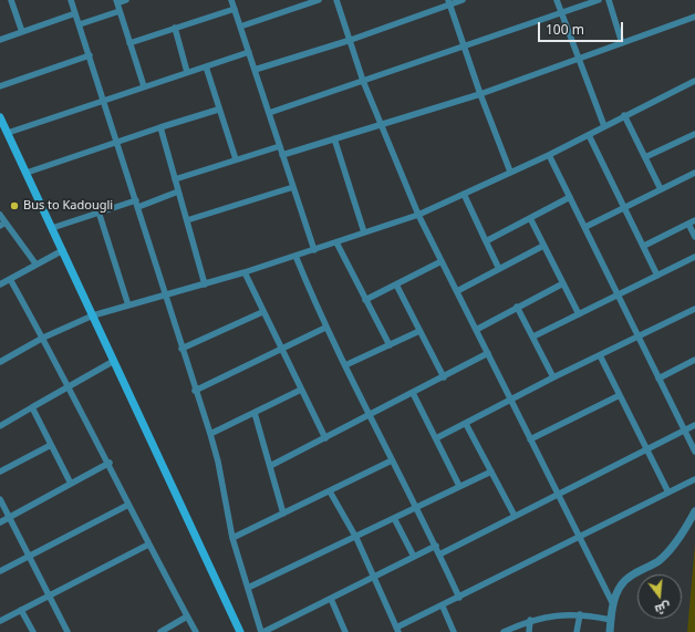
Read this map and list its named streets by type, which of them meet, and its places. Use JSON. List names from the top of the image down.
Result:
{
  "places": ["Bus to Kadougli"],
  "scale_bar": "100 m",
  "north": "bottom"
}
